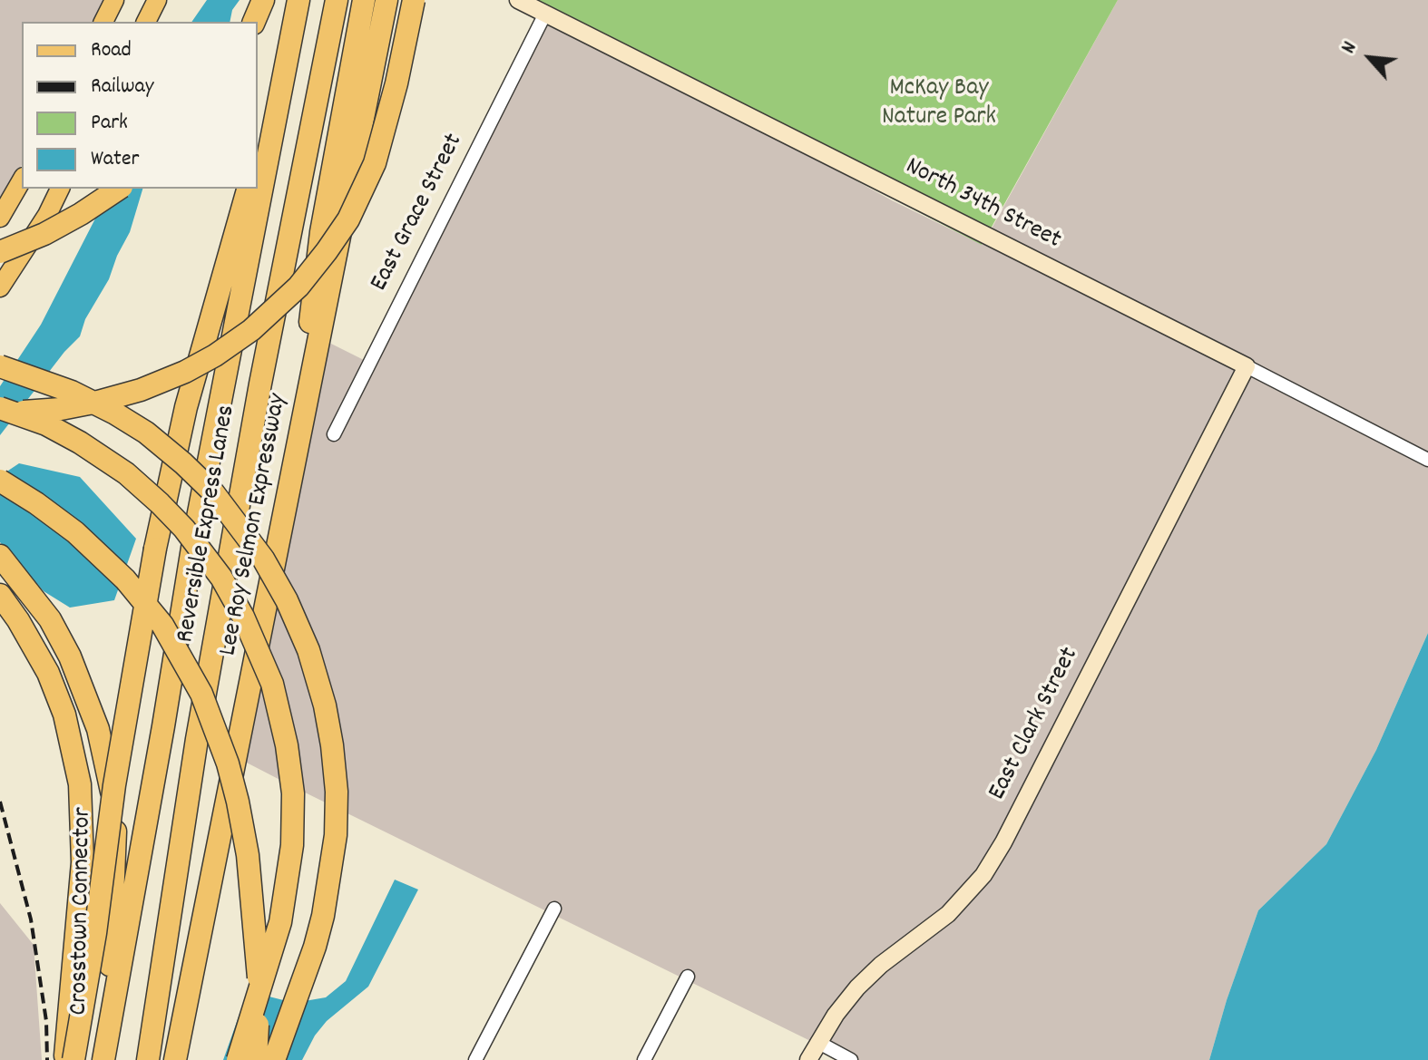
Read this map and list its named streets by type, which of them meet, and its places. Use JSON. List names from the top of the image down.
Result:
{
  "streets": {
    "highway": ["Reversible Express Lanes", "Lee Roy Selmon Expressway", "Crosstown Connector"],
    "street": ["North 34th Street", "East Grace Street", "East Clark Street"]
  },
  "crossings": [
    ["North 34th Street", "East Grace Street"],
    ["North 34th Street", "East Clark Street"]
  ],
  "parks": ["McKay Bay Nature Park"],
  "legend": [
    "Road",
    "Railway",
    "Park",
    "Water"
  ],
  "north": "top left"
}
